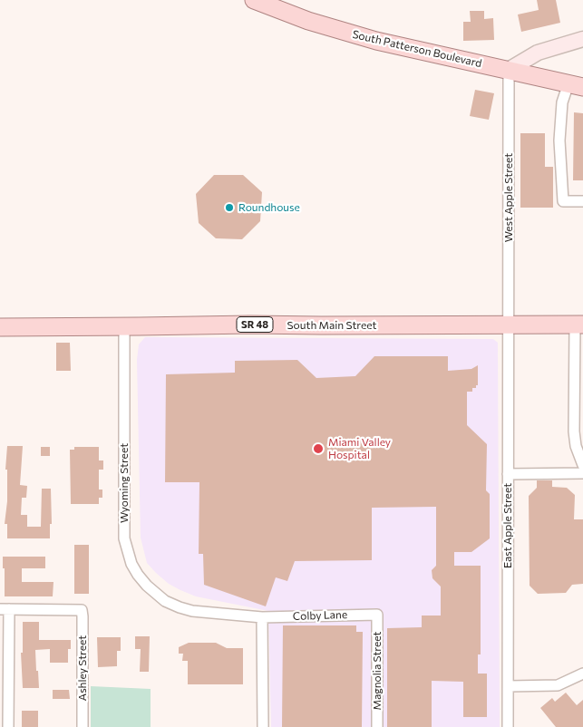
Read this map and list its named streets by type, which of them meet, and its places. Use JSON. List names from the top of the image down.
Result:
{
  "streets": {
    "main road": ["South Patterson Boulevard", "SR 48", "South Main Street"],
    "street": [
      "West Apple Street",
      "Wyoming Street",
      "East Apple Street",
      "Colby Lane",
      "Ashley Street",
      "Magnolia Street"
    ]
  },
  "crossings": [
    ["South Patterson Boulevard", "West Apple Street"],
    ["West Apple Street", "South Main Street"],
    ["West Apple Street", "East Apple Street"],
    ["South Main Street", "Wyoming Street"],
    ["South Main Street", "East Apple Street"],
    ["Wyoming Street", "Colby Lane"],
    ["Colby Lane", "Magnolia Street"]
  ],
  "places": ["Roundhouse", "Miami Valley Hospital"]
}
